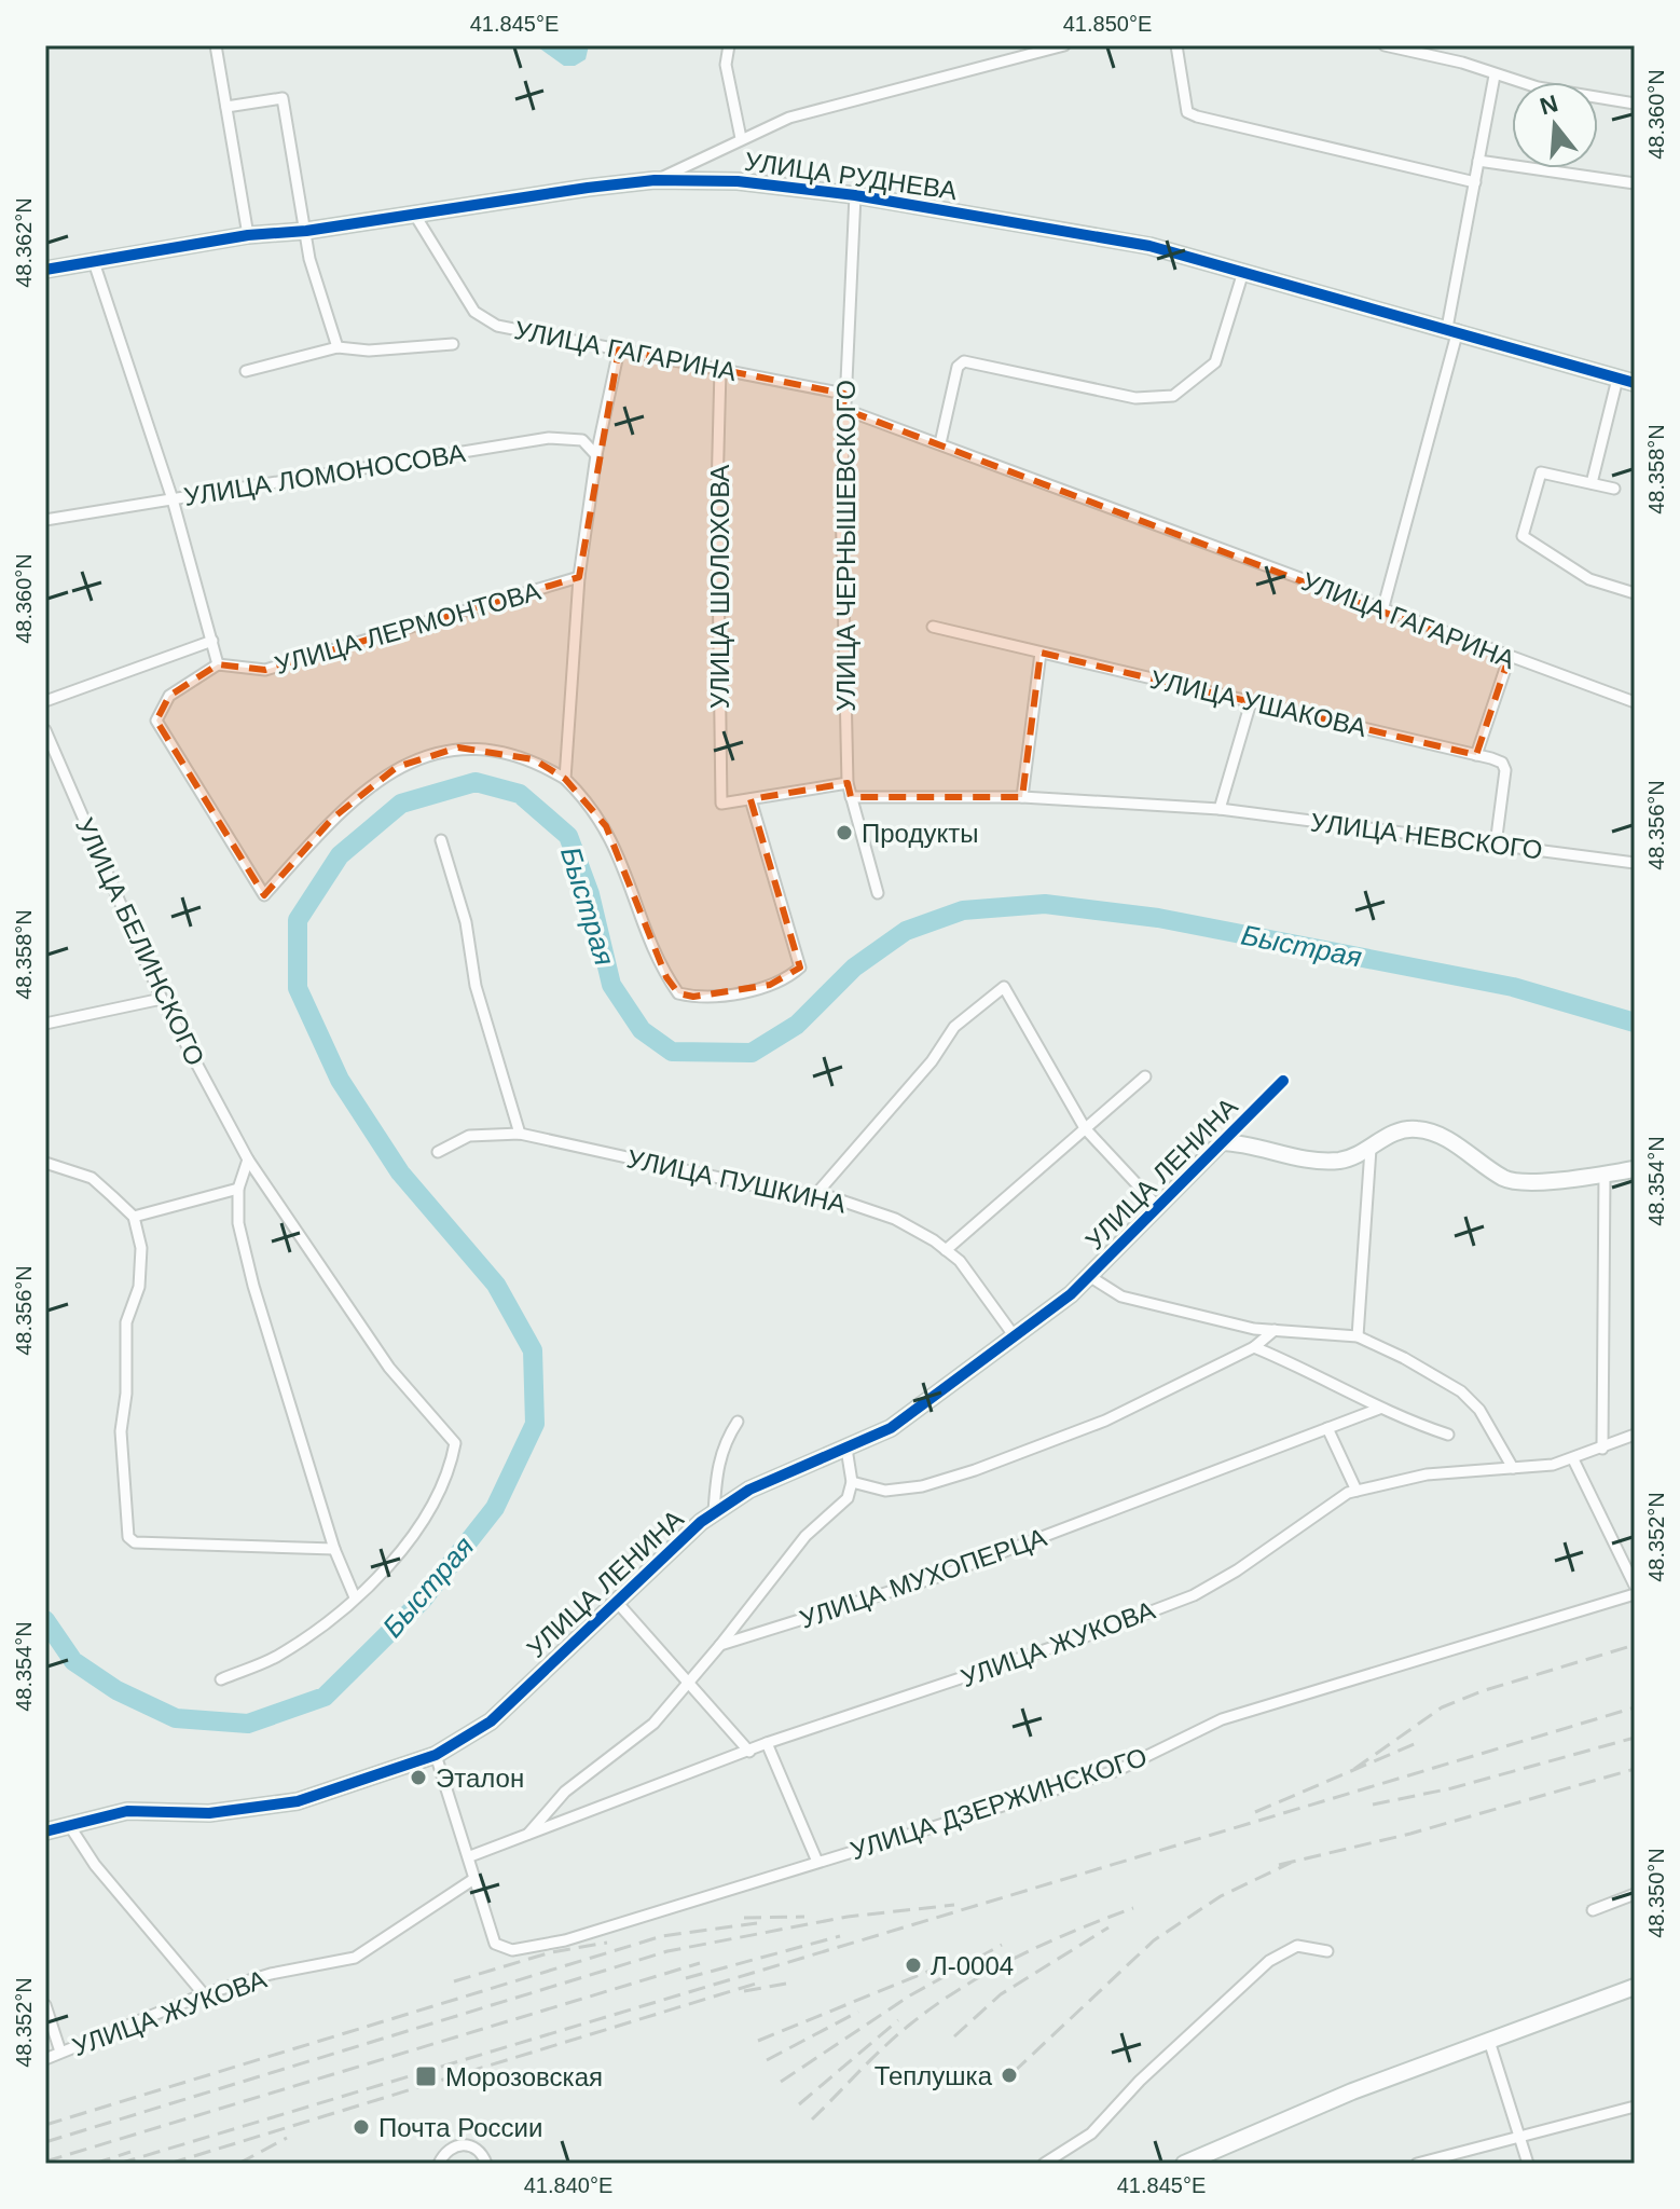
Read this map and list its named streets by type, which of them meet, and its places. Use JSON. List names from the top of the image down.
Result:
{
  "streets": {
    "street": [
      "УЛИЦА РУДНЕВА",
      "УЛИЦА ГАГАРИНА",
      "УЛИЦА ЛОМОНОСОВА",
      "УЛИЦА ЧЕРНЫШЕВСКОГО",
      "УЛИЦА ШОЛОХОВА",
      "УЛИЦА ЛЕРМОНТОВА",
      "УЛИЦА УШАКОВА",
      "УЛИЦА НЕВСКОГО",
      "УЛИЦА БЕЛИНСКОГО",
      "УЛИЦА ЛЕНИНА",
      "УЛИЦА ПУШКИНА",
      "УЛИЦА МУХОПЕРЦА",
      "УЛИЦА ЖУКОВА",
      "УЛИЦА ДЗЕРЖИНСКОГО"
    ]
  },
  "crossings": [
    ["УЛИЦА РУДНЕВА", "УЛИЦА ГАГАРИНА"],
    ["УЛИЦА РУДНЕВА", "УЛИЦА ЧЕРНЫШЕВСКОГО"],
    ["УЛИЦА ГАГАРИНА", "УЛИЦА ЧЕРНЫШЕВСКОГО"],
    ["УЛИЦА ГАГАРИНА", "УЛИЦА ШОЛОХОВА"],
    ["УЛИЦА ГАГАРИНА", "УЛИЦА ЛЕРМОНТОВА"],
    ["УЛИЦА ЛОМОНОСОВА", "УЛИЦА ЛЕРМОНТОВА"],
    ["УЛИЦА ЧЕРНЫШЕВСКОГО", "УЛИЦА НЕВСКОГО"],
    ["УЛИЦА УШАКОВА", "УЛИЦА НЕВСКОГО"],
    ["УЛИЦА ЛЕНИНА", "УЛИЦА ПУШКИНА"],
    ["УЛИЦА ЖУКОВА", "УЛИЦА ДЗЕРЖИНСКОГО"]
  ],
  "water": ["Быстрая"],
  "places": {
    "other": [
      "Продукты",
      "Эталон",
      "Л-0004",
      "Теплушка",
      "Почта России"
    ],
    "transit": ["Морозовская"]
  },
  "north": "top",
  "coordinates": [
    "41.845°E",
    "41.850°E",
    "48.360°N",
    "48.362°N",
    "48.358°N",
    "48.356°N",
    "48.354°N",
    "48.352°N",
    "48.350°N",
    "41.840°E"
  ]
}
